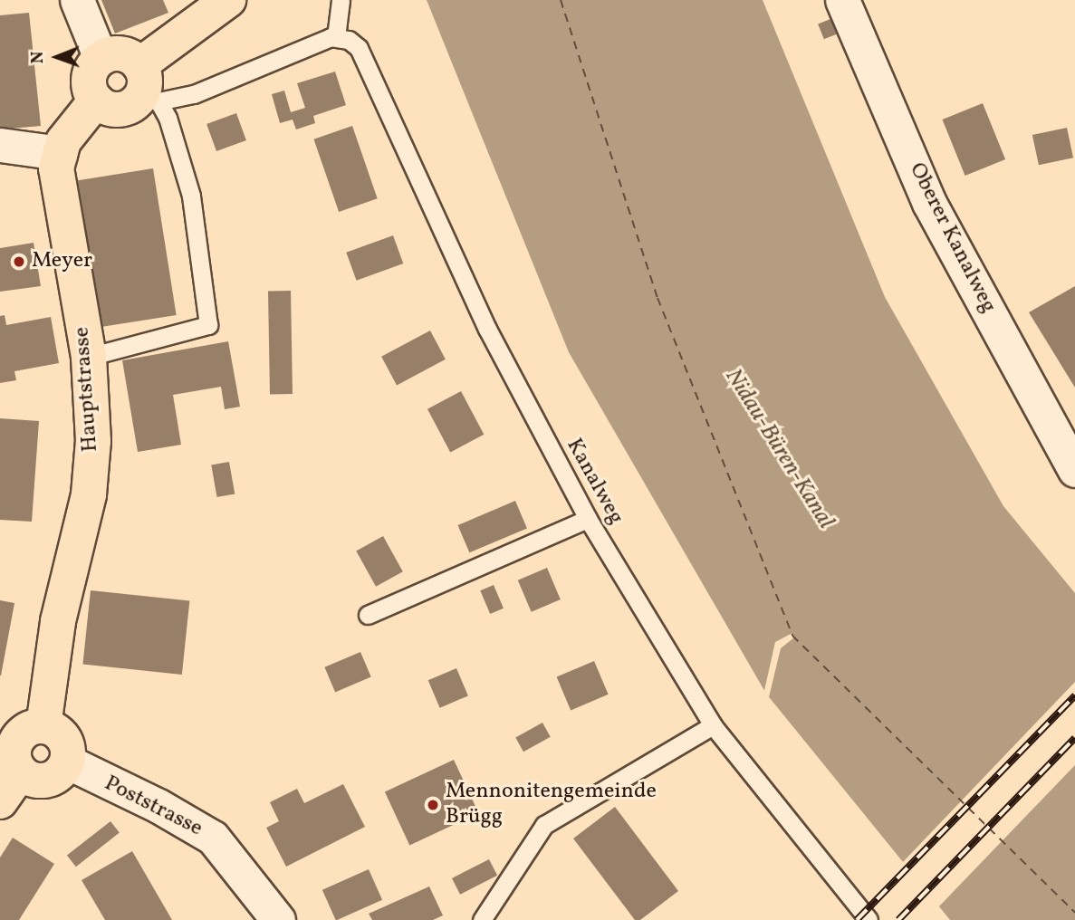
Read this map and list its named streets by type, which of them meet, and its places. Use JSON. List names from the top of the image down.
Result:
{
  "streets": {
    "main road": ["Hauptstrasse"],
    "street": ["Oberer Kanalweg", "Poststrasse"],
    "lane": ["Kanalweg"]
  },
  "crossings": [
    ["Hauptstrasse", "Poststrasse"]
  ],
  "water": ["Nidau-Büren-Kanal"],
  "places": ["Meyer", "Mennonitengemeinde Brügg"],
  "north": "left"
}
